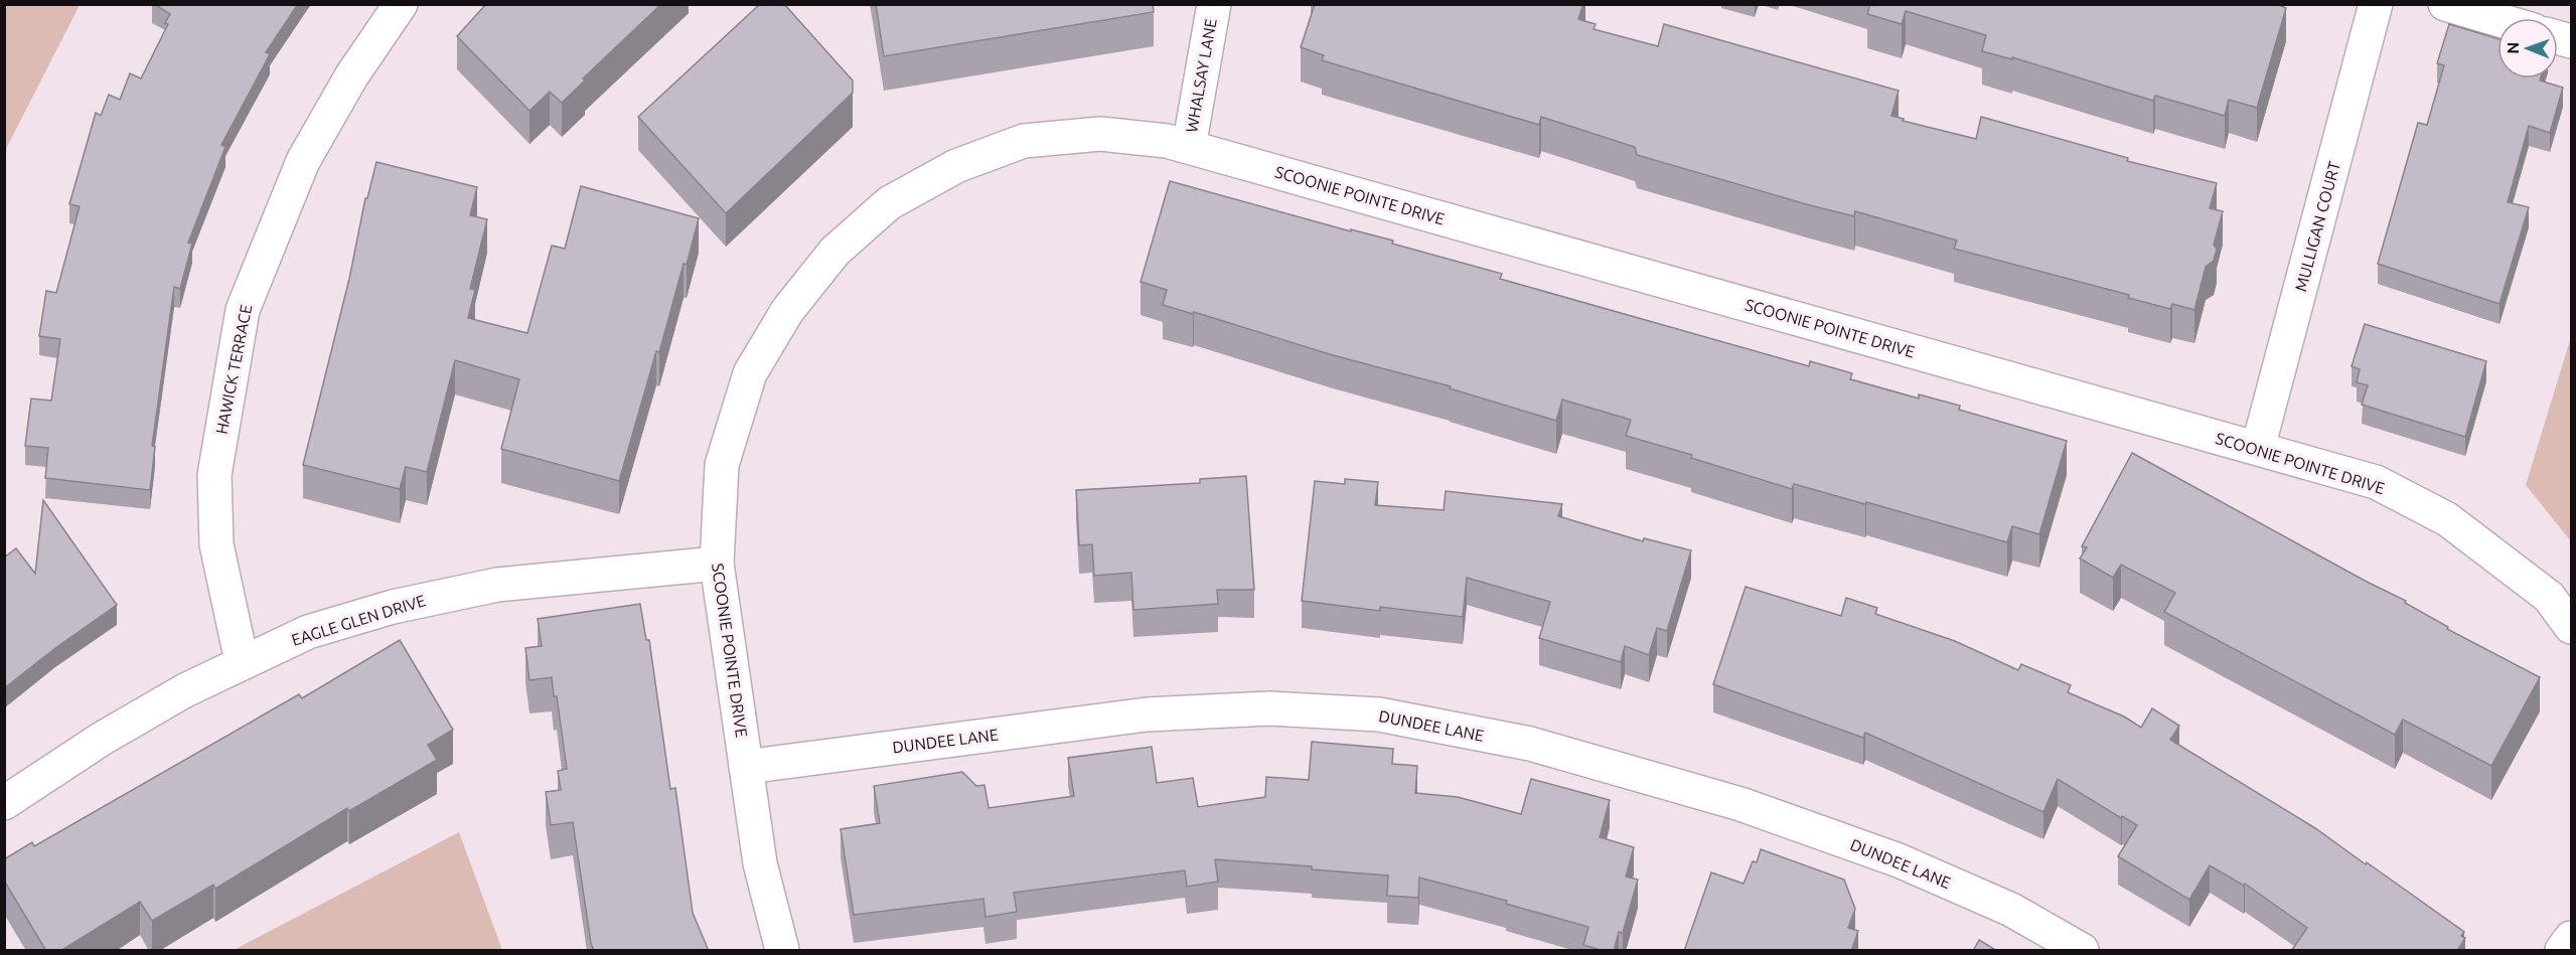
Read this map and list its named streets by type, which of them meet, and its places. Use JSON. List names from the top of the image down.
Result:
{
  "streets": {
    "street": [
      "WHALSAY LANE",
      "SCOONIE POINTE DRIVE",
      "MULLIGAN COURT",
      "HAWICK TERRACE",
      "EAGLE GLEN DRIVE",
      "DUNDEE LANE"
    ]
  },
  "crossings": [
    ["WHALSAY LANE", "SCOONIE POINTE DRIVE"],
    ["SCOONIE POINTE DRIVE", "MULLIGAN COURT"],
    ["SCOONIE POINTE DRIVE", "EAGLE GLEN DRIVE"],
    ["SCOONIE POINTE DRIVE", "DUNDEE LANE"],
    ["HAWICK TERRACE", "EAGLE GLEN DRIVE"]
  ],
  "north": "left"
}
